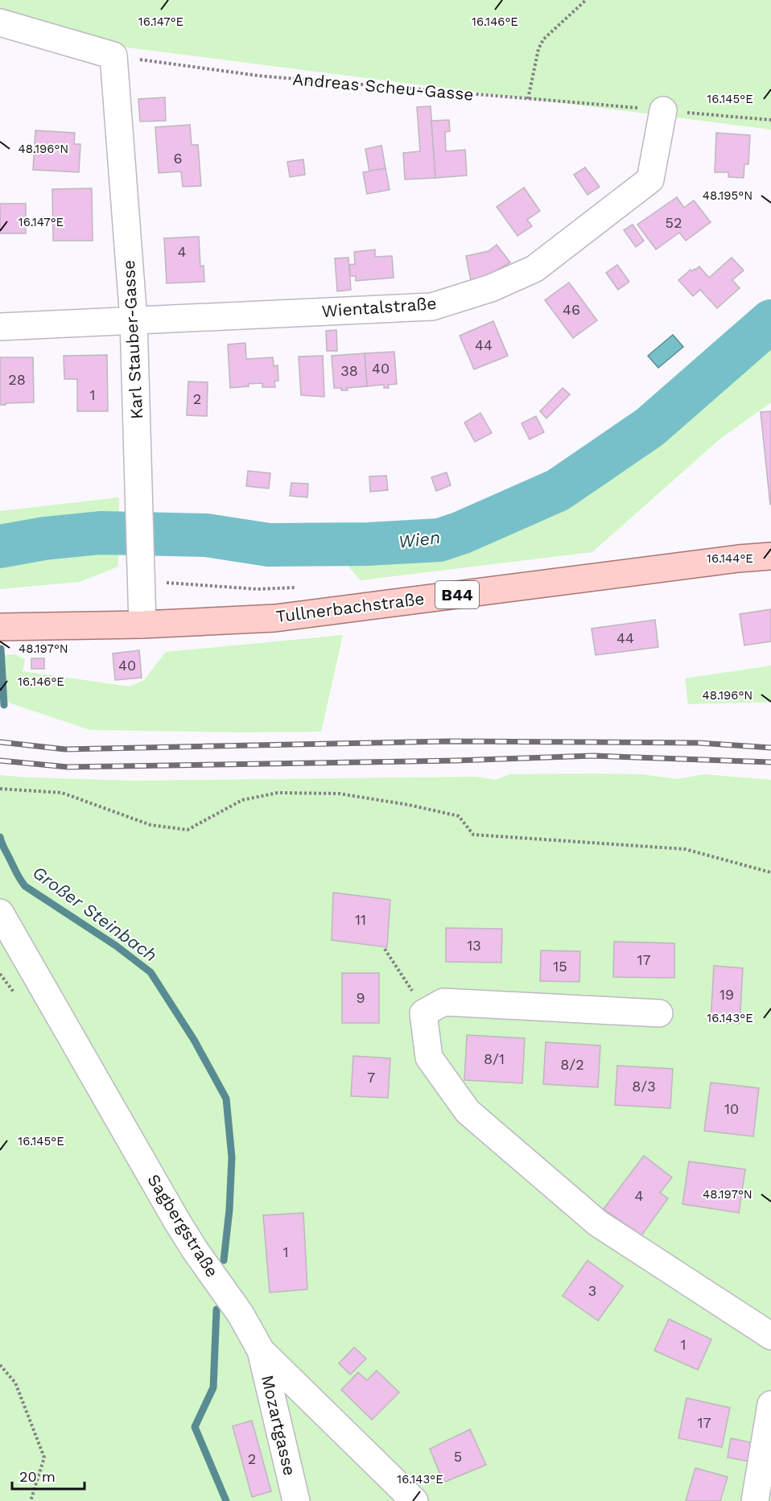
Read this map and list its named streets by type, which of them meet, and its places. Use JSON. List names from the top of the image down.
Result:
{
  "streets": {
    "main road": ["B44", "Tullnerbachstraße"],
    "street": [
      "Wientalstraße",
      "Karl Stauber-Gasse",
      "Sagbergstraße",
      "Mozartgasse"
    ],
    "path": ["Andreas Scheu-Gasse"]
  },
  "crossings": [
    ["Andreas Scheu-Gasse", "Wientalstraße"],
    ["Andreas Scheu-Gasse", "Karl Stauber-Gasse"],
    ["Wientalstraße", "Karl Stauber-Gasse"],
    ["Karl Stauber-Gasse", "Tullnerbachstraße"],
    ["Sagbergstraße", "Mozartgasse"]
  ],
  "water": ["Wien", "Großer Steinbach"],
  "house_numbers": [
    "6",
    "52",
    "4",
    "46",
    "44",
    "40",
    "38",
    "28",
    "1",
    "2",
    "44",
    "40",
    "11",
    "13",
    "17",
    "15",
    "19",
    "9",
    "8/1",
    "8/2",
    "7",
    "8/3",
    "10",
    "4",
    "1",
    "3",
    "1",
    "17",
    "5",
    "2"
  ],
  "scale_bar": "20 m",
  "coordinates": [
    "16.147°E",
    "16.146°E",
    "16.145°E",
    "48.196°N",
    "48.195°N",
    "16.144°E",
    "48.197°N",
    "16.143°E"
  ]
}
